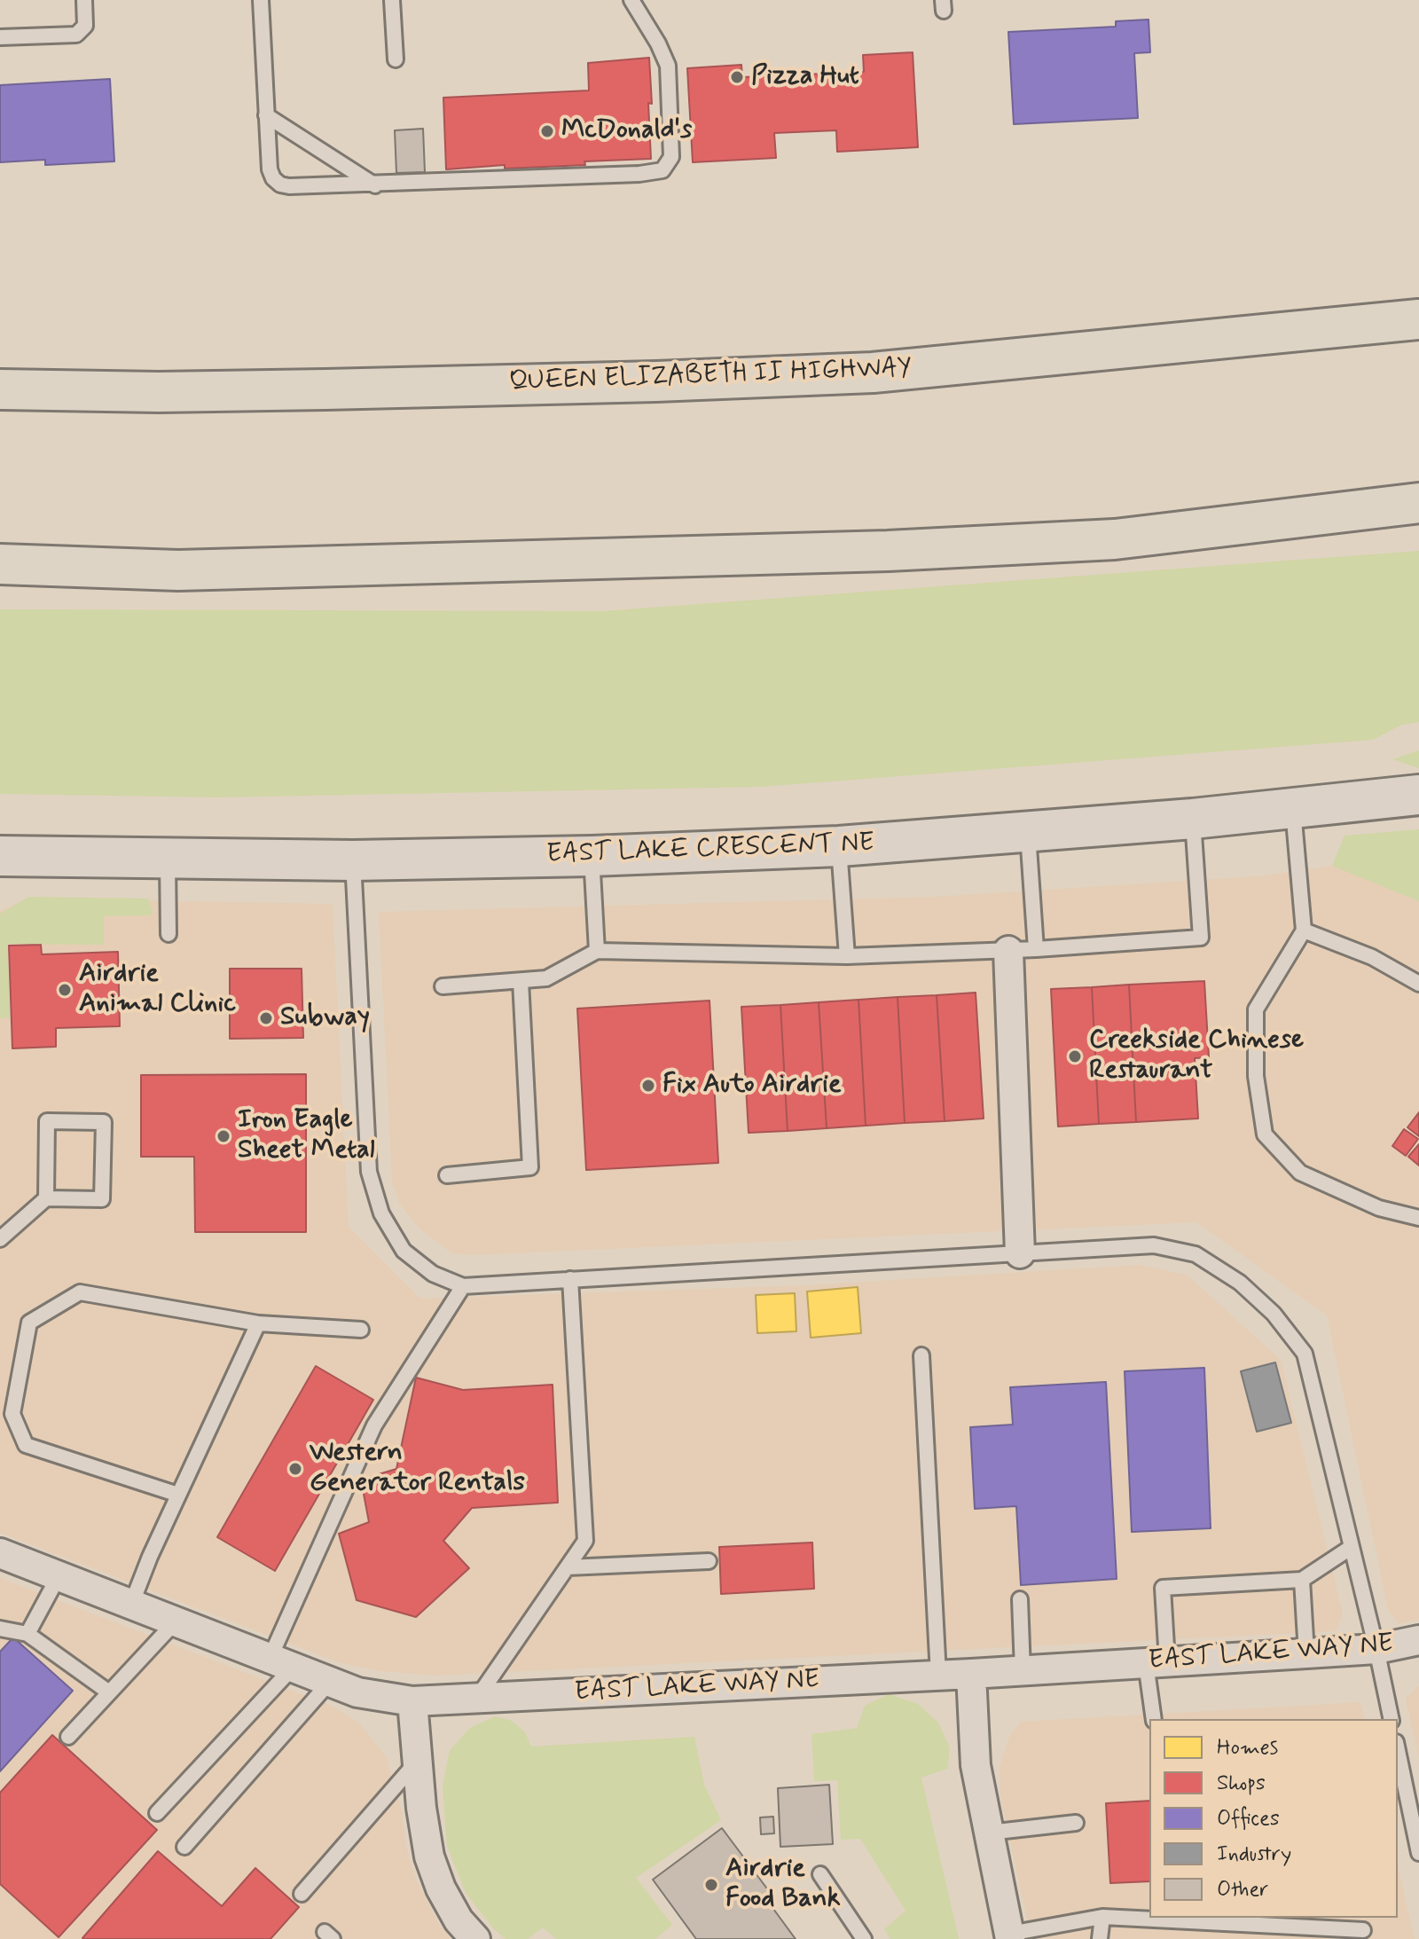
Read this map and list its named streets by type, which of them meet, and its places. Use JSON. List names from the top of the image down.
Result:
{
  "streets": {
    "highway": ["QUEEN ELIZABETH II HIGHWAY"],
    "street": ["EAST LAKE CRESCENT NE", "EAST LAKE WAY NE"]
  },
  "places": [
    "Pizza Hut",
    "McDonald's",
    "Airdrie Animal Clinic",
    "Subway",
    "Creekside Chinese Restaurant",
    "Fix Auto Airdrie",
    "Iron Eagle Sheet Metal",
    "Western Generator Rentals",
    "Airdrie Food Bank"
  ],
  "legend": [
    "Homes",
    "Shops",
    "Offices",
    "Industry",
    "Other"
  ]
}
